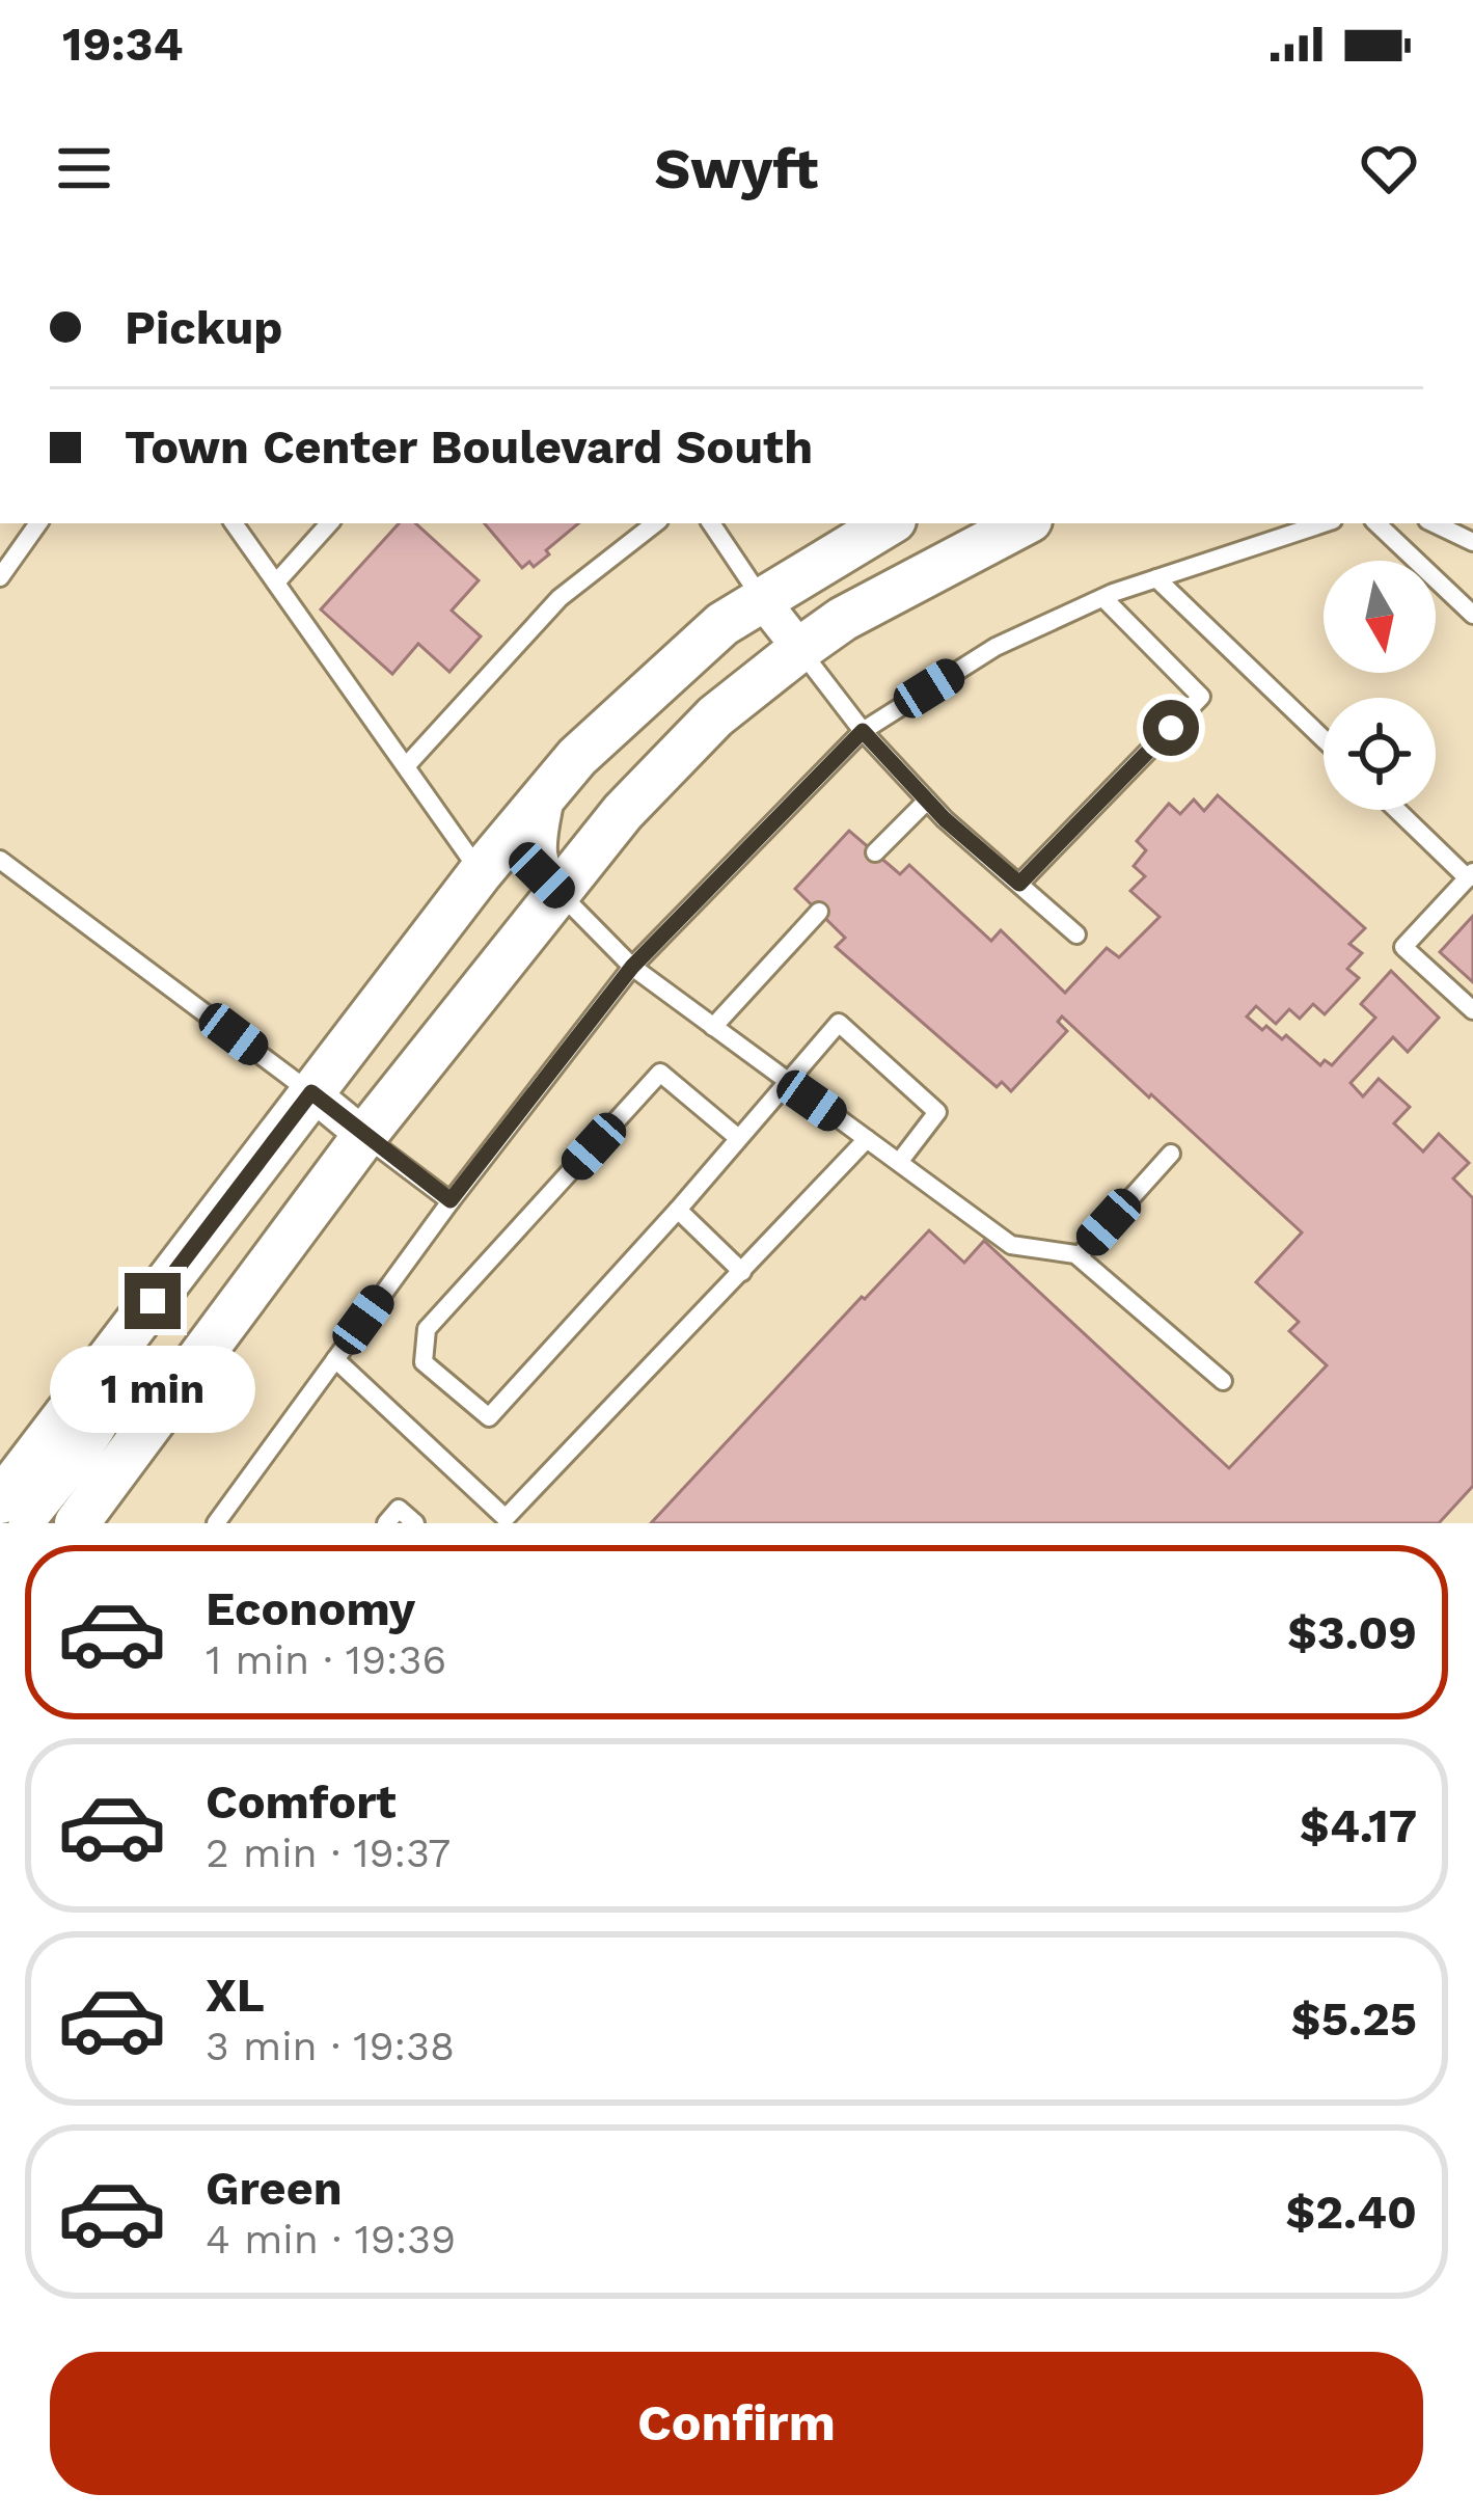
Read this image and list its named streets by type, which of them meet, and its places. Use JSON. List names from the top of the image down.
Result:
{
  "north": "bottom",
  "page": {
    "status": "19:34",
    "header": "Swyft",
    "banner": ["Pickup", "Town Center Boulevard South"],
    "bubble": "1 min",
    "list": [
      {
        "name": "Economy",
        "note": "1 min · 19:36",
        "value": "$3.09"
      },
      {
        "name": "Comfort",
        "note": "2 min · 19:37",
        "value": "$4.17"
      },
      {
        "name": "XL",
        "note": "3 min · 19:38",
        "value": "$5.25"
      },
      {
        "name": "Green",
        "note": "4 min · 19:39",
        "value": "$2.40"
      }
    ],
    "buttons": "Confirm"
  }
}
